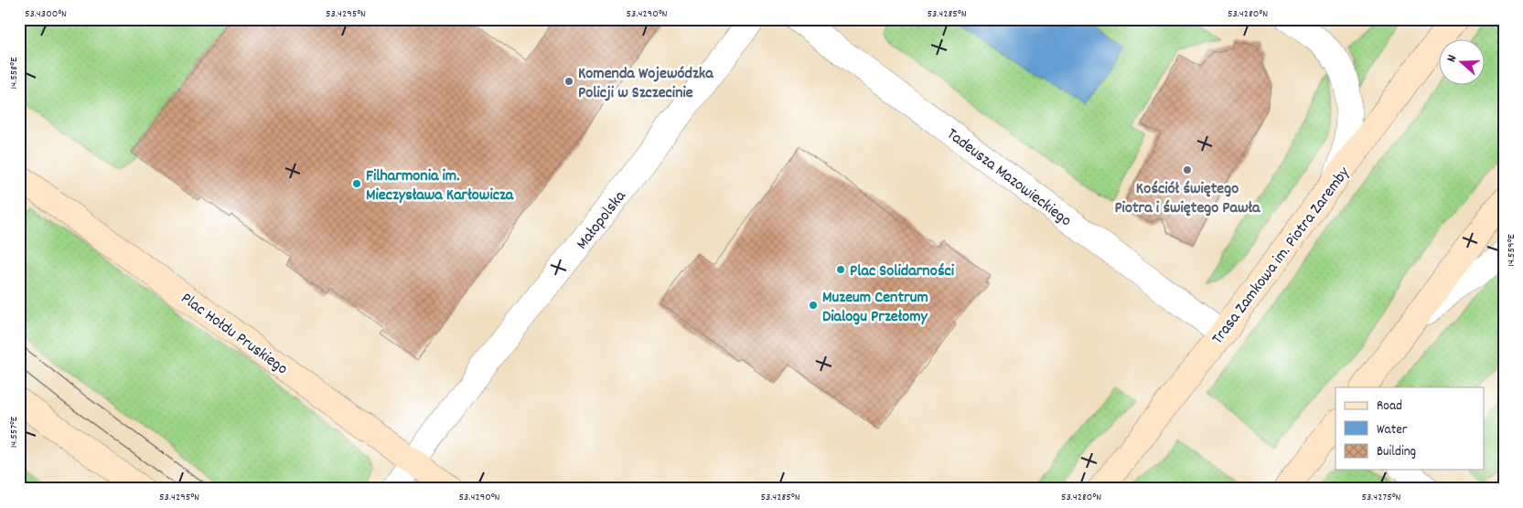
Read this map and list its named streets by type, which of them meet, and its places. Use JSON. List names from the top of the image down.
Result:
{
  "streets": {
    "main road": ["Trasa Zamkowa im. Piotra Zaremby", "Plac Hołdu Pruskiego"],
    "street": ["Tadeusza Mazowieckiego", "Małopolska"]
  },
  "crossings": [
    ["Tadeusza Mazowieckiego", "Trasa Zamkowa im. Piotra Zaremby"],
    ["Małopolska", "Plac Hołdu Pruskiego"]
  ],
  "places": [
    "Komenda Wojewódzka Policji w Szczecinie",
    "Kościół świętego Piotra i świętego Pawła",
    "Filharmonia im. Mieczysława Karłowicza",
    "Plac Solidarności",
    "Muzeum Centrum Dialogu Przełomy"
  ],
  "legend": ["Road", "Water", "Building"],
  "north": "left",
  "coordinates": [
    "53.4300°N",
    "53.4295°N",
    "53.4290°N",
    "53.4285°N",
    "53.4280°N",
    "14.558°E",
    "14.559°E",
    "14.557°E",
    "53.4275°N"
  ]
}
